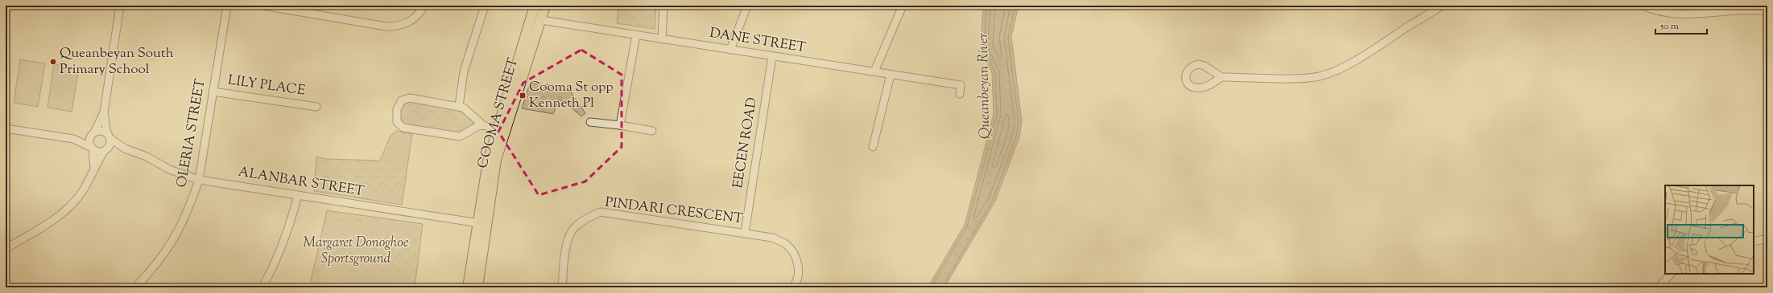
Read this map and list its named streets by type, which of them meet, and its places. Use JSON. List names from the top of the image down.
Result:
{
  "streets": {
    "main road": ["COOMA STREET"],
    "street": [
      "DANE STREET",
      "LILY PLACE",
      "OLERIA STREET",
      "EECEN ROAD",
      "ALANBAR STREET",
      "PINDARI CRESCENT"
    ]
  },
  "crossings": [
    ["DANE STREET", "COOMA STREET"],
    ["DANE STREET", "EECEN ROAD"],
    ["LILY PLACE", "OLERIA STREET"],
    ["COOMA STREET", "ALANBAR STREET"],
    ["OLERIA STREET", "ALANBAR STREET"],
    ["EECEN ROAD", "PINDARI CRESCENT"]
  ],
  "water": ["Queanbeyan River"],
  "parks": ["Margaret Donoghoe Sportsground"],
  "places": {
    "other": ["Queanbeyan South Primary School"],
    "transit": ["Cooma St opp Kenneth Pl"]
  },
  "scale_bar": "50 m"
}
